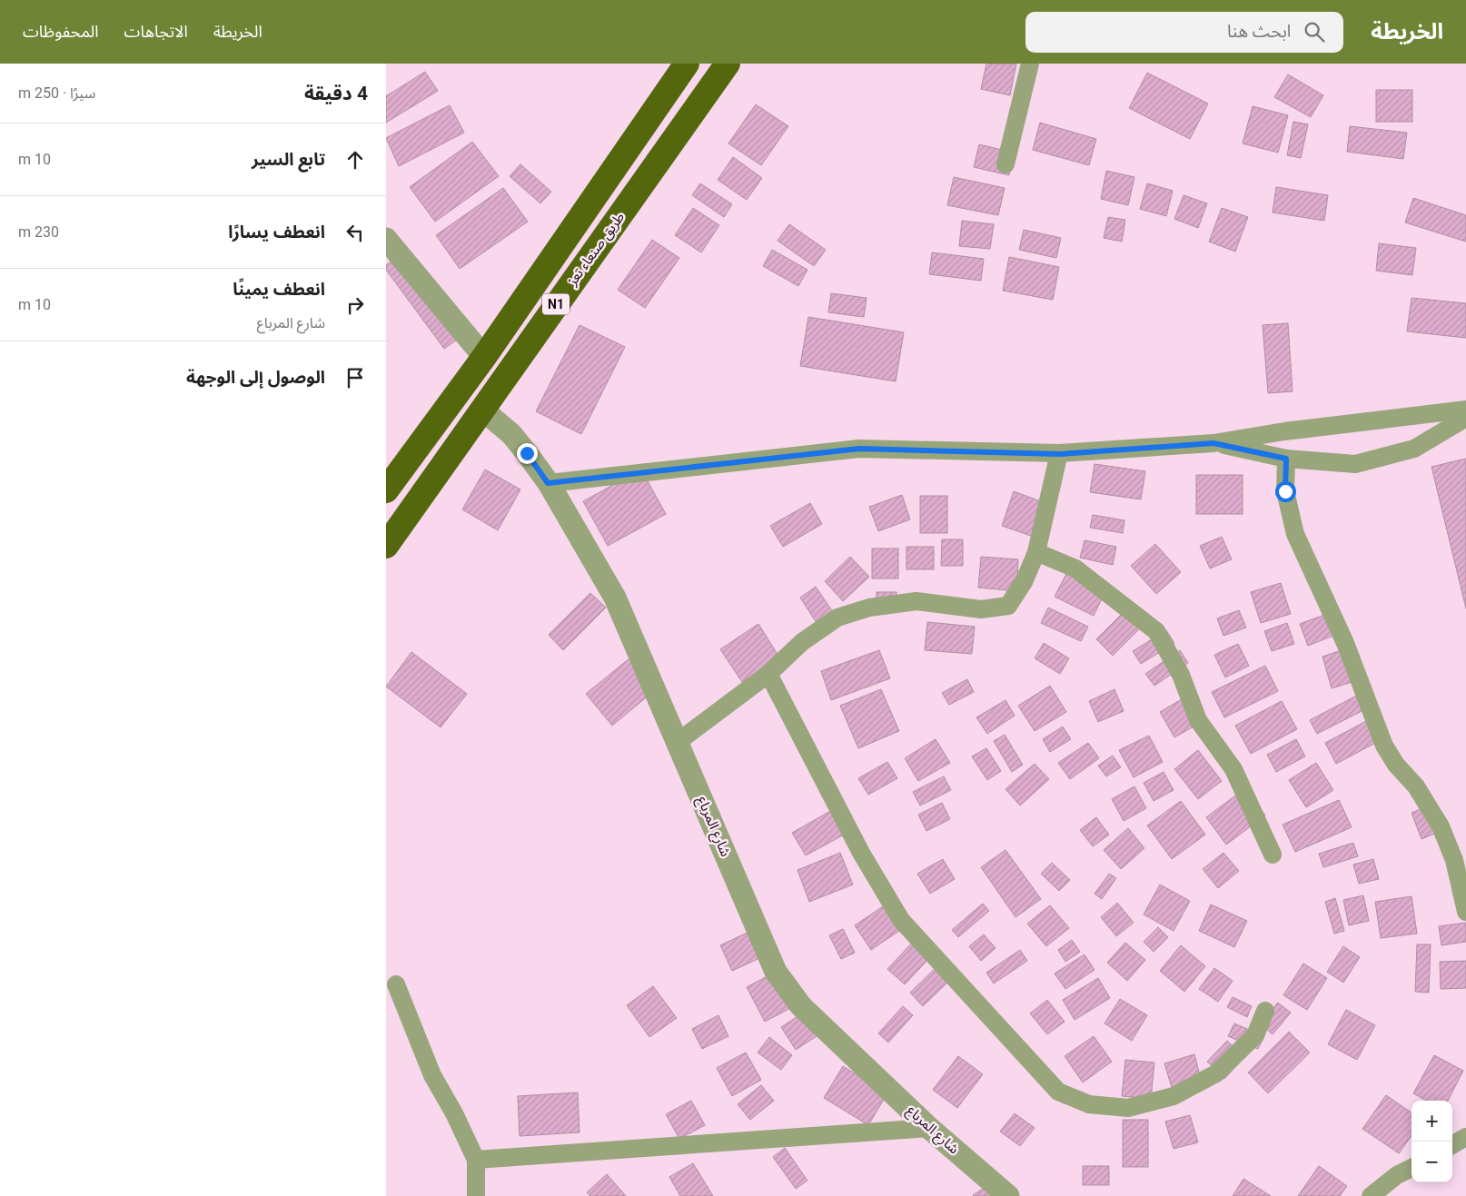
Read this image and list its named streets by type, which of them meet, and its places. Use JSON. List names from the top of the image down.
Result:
{
  "streets": {
    "highway": ["طريق صنعاء تعز", "N1"],
    "street": ["شارع المرباع"]
  },
  "crossings": [
    ["طريق صنعاء تعز", "شارع المرباع"]
  ],
  "page": {
    "header": "الخريطة",
    "search": "ابحث هنا",
    "nav": ["الخريطة", "الاتجاهات", "المحفوظات"],
    "heading": ["4 دقيقة", "سيرًا · 250 m"],
    "list": [
      ["تابع السير", "10 m"],
      ["انعطف يسارًا", "230 m"],
      ["انعطف يمينًا", "شارع المرباع", "10 m"],
      "الوصول إلى الوجهة"
    ],
    "map_buttons": ["+", "−"]
  }
}
